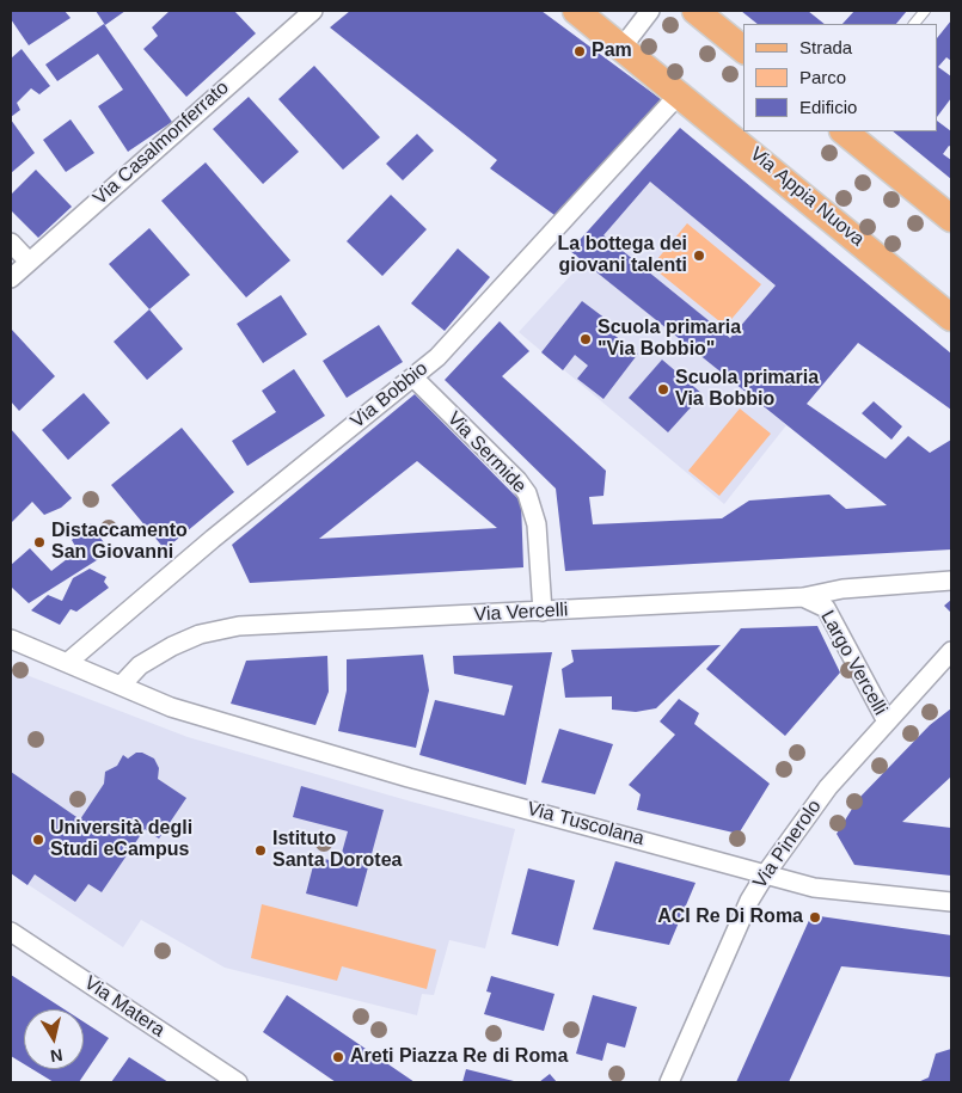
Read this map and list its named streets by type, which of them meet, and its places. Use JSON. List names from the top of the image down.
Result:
{
  "streets": {
    "main road": ["Via Appia Nuova"],
    "street": [
      "Via Casalmonferrato",
      "Via Bobbio",
      "Via Sermide",
      "Via Vercelli",
      "Largo Vercelli",
      "Via Tuscolana",
      "Via Pinerolo",
      "Via Matera"
    ]
  },
  "crossings": [
    ["Via Appia Nuova", "Via Bobbio"],
    ["Via Bobbio", "Via Sermide"],
    ["Via Bobbio", "Via Tuscolana"],
    ["Via Sermide", "Via Vercelli"],
    ["Via Vercelli", "Largo Vercelli"],
    ["Via Vercelli", "Via Tuscolana"],
    ["Largo Vercelli", "Via Pinerolo"],
    ["Via Tuscolana", "Via Pinerolo"]
  ],
  "places": [
    "Pam",
    "La bottega dei giovani talenti",
    "Scuola primaria \"Via Bobbio\"",
    "Scuola primaria Via Bobbio",
    "Distaccamento San Giovanni",
    "Università degli Studi eCampus",
    "Istituto Santa Dorotea",
    "ACI Re Di Roma",
    "Areti Piazza Re di Roma"
  ],
  "legend": ["Strada", "Parco", "Edificio"],
  "north": "bottom"
}
